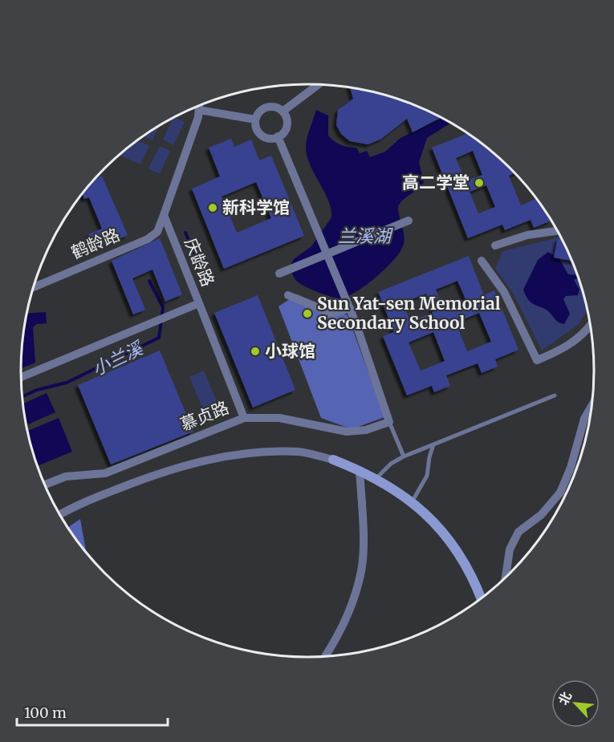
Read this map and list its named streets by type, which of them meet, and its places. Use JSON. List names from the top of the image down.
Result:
{
  "streets": {
    "street": ["鹤龄路", "庆龄路", "慕贞路"]
  },
  "crossings": [
    ["鹤龄路", "庆龄路"]
  ],
  "water": ["兰溪湖", "小兰溪"],
  "places": [
    "高二学堂",
    "新科学馆",
    "Sun Yat-sen Memorial Secondary School",
    "小球馆"
  ],
  "scale_bar": "100 m",
  "north": "top left"
}
